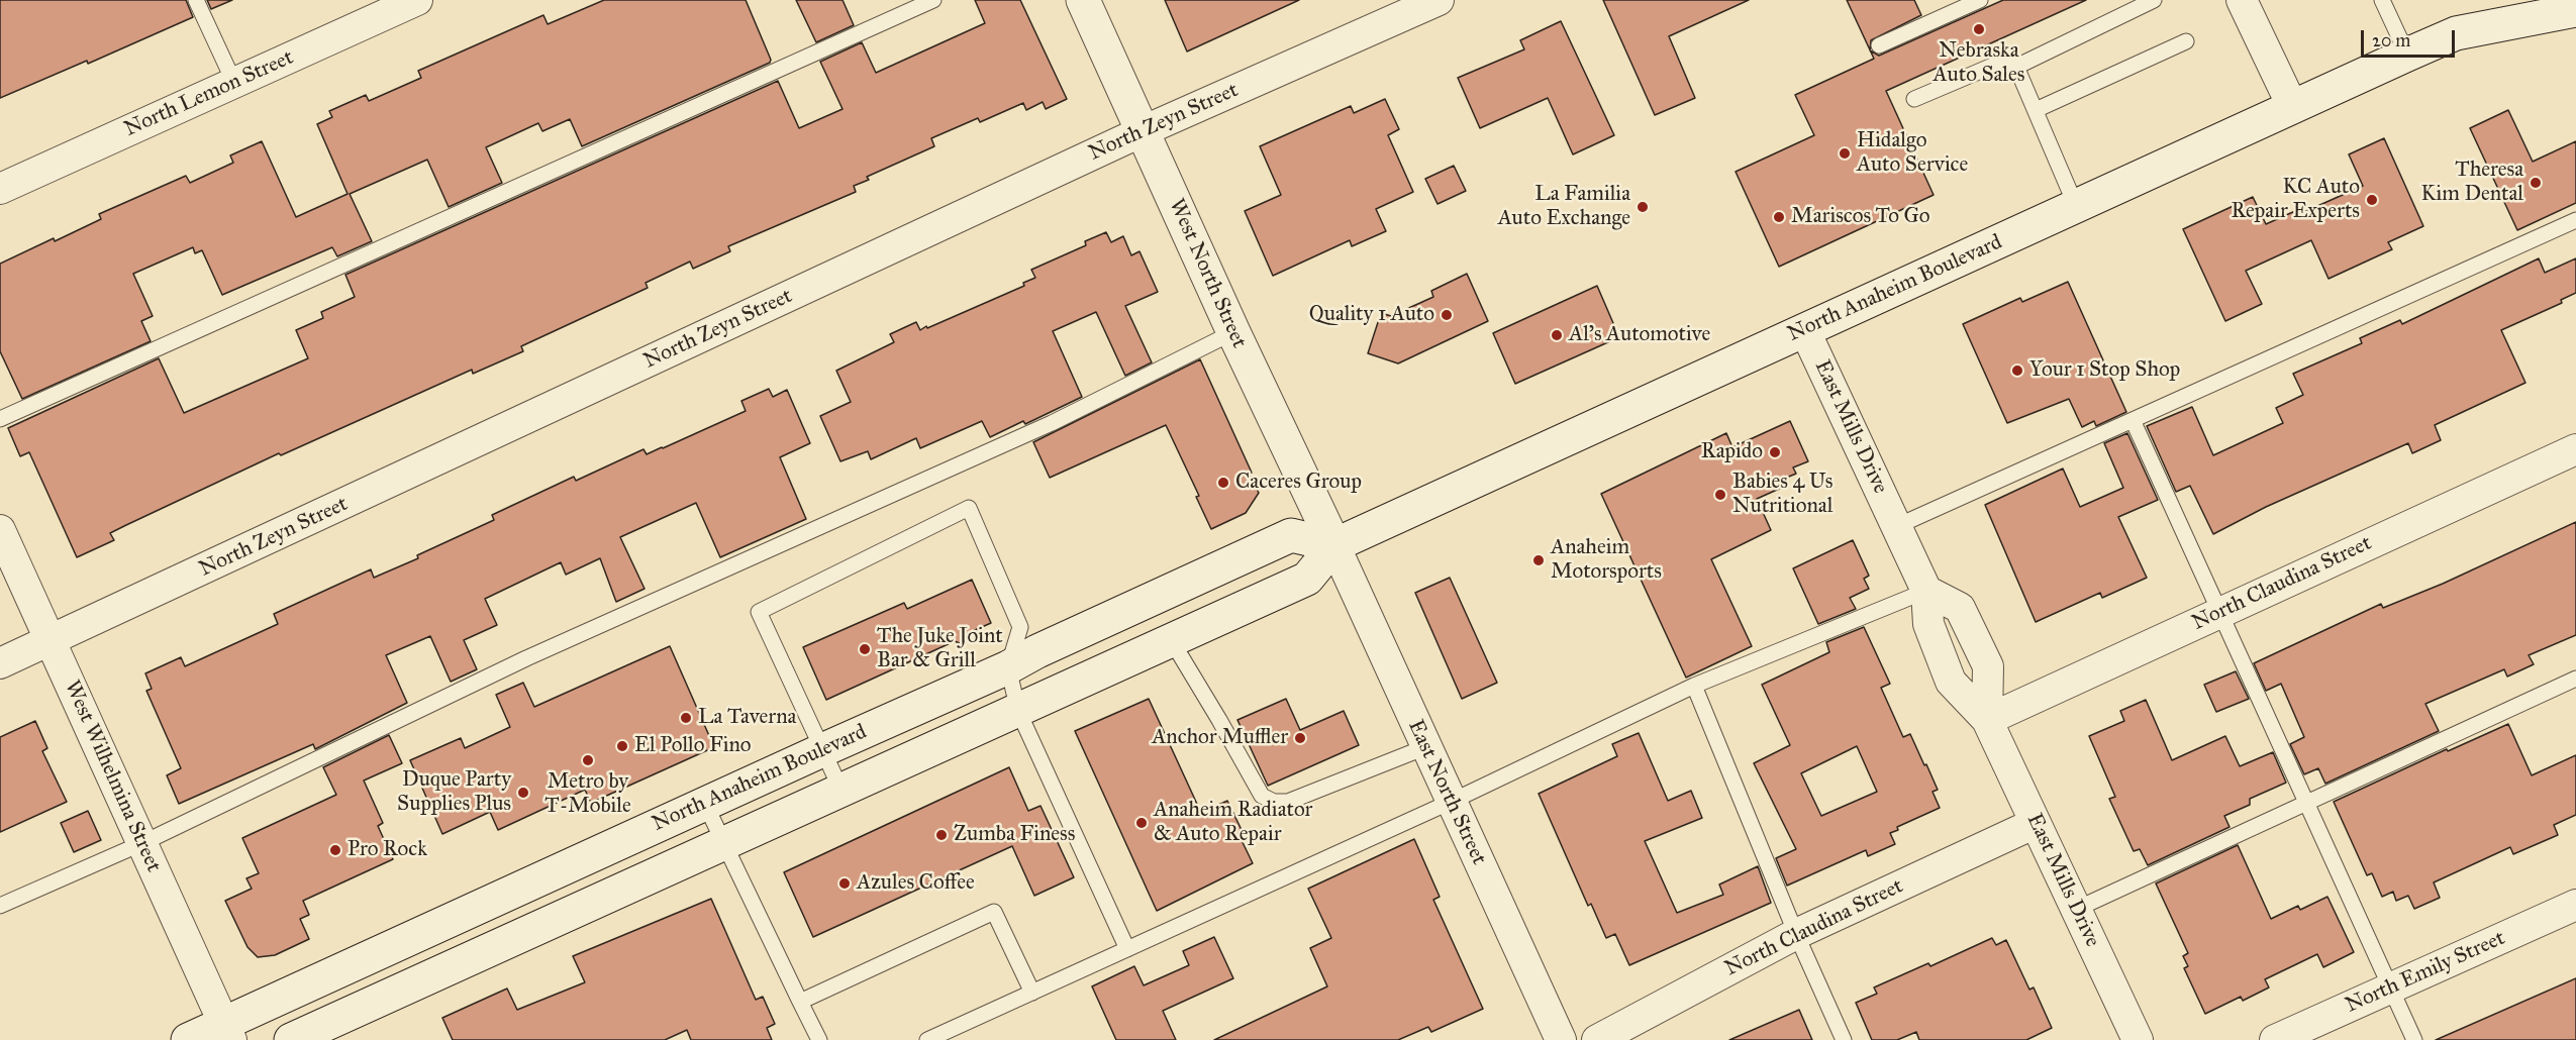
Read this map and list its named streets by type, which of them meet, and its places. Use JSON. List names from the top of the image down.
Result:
{
  "streets": {
    "main road": ["West North Street", "North Anaheim Boulevard"],
    "street": [
      "North Lemon Street",
      "North Zeyn Street",
      "East Mills Drive",
      "North Claudina Street",
      "West Wilhelmina Street",
      "East North Street",
      "North Emily Street"
    ]
  },
  "crossings": [
    ["North Zeyn Street", "West North Street"],
    ["North Zeyn Street", "West Wilhelmina Street"],
    ["West North Street", "North Anaheim Boulevard"],
    ["West North Street", "East North Street"],
    ["North Anaheim Boulevard", "East Mills Drive"],
    ["North Anaheim Boulevard", "West Wilhelmina Street"],
    ["North Anaheim Boulevard", "East North Street"],
    ["East Mills Drive", "North Claudina Street"]
  ],
  "places": [
    "Nebraska Auto Sales",
    "Hidalgo Auto Service",
    "Theresa Kim Dental",
    "KC Auto Repair Experts",
    "La Familia Auto Exchange",
    "Mariscos To Go",
    "Quality 1 Auto",
    "Al's Automotive",
    "Your 1 Stop Shop",
    "Rapido",
    "Caceres Group",
    "Babies 4 Us Nutritional",
    "Anaheim Motorsports",
    "The Juke Joint Bar & Grill",
    "La Taverna",
    "Anchor Muffler",
    "El Pollo Fino",
    "Metro by T-Mobile",
    "Duque Party Supplies Plus",
    "Anaheim Radiator & Auto Repair",
    "Zumba Finess",
    "Pro Rock",
    "Azules Coffee"
  ],
  "scale_bar": "20 m"
}
